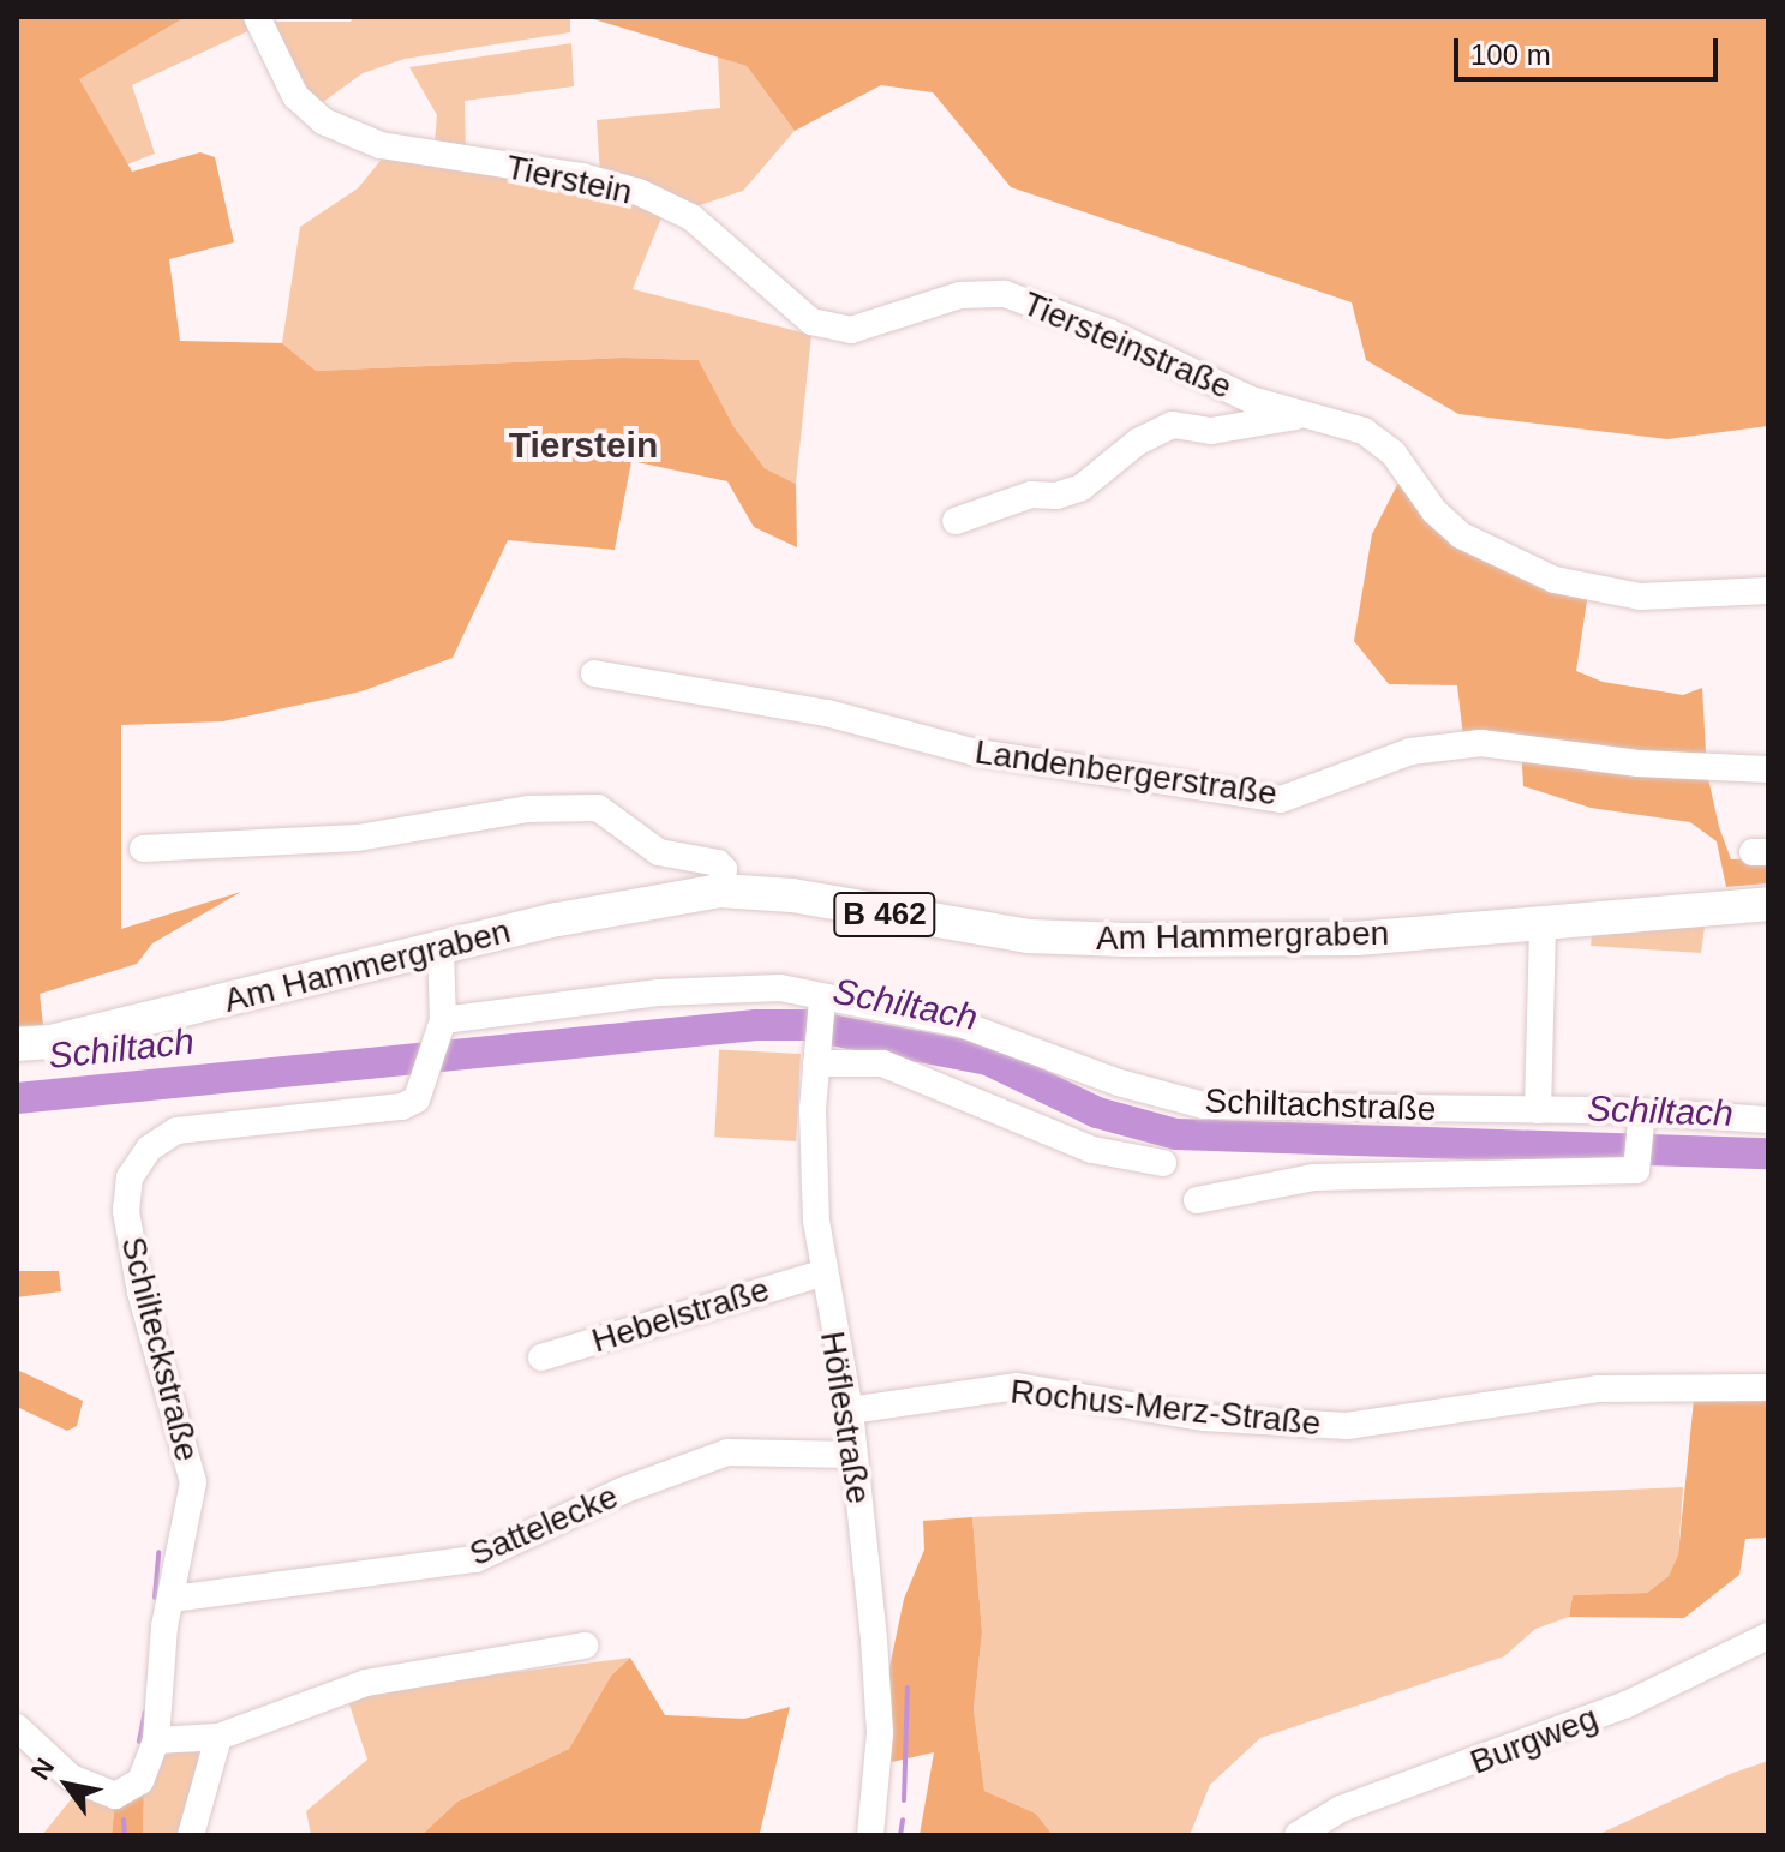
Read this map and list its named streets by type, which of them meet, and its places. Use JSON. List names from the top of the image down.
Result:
{
  "streets": {
    "main road": ["B 462", "Am Hammergraben"],
    "street": [
      "Tierstein",
      "Tiersteinstraße",
      "Landenbergerstraße",
      "Schiltachstraße",
      "Hebelstraße",
      "Schilteckstraße",
      "Rochus-Merz-Straße",
      "Höflestraße",
      "Sattelecke",
      "Burgweg"
    ]
  },
  "crossings": [
    ["Tierstein", "Tiersteinstraße"],
    ["Schiltachstraße", "Schilteckstraße"],
    ["Schiltachstraße", "Höflestraße"],
    ["Hebelstraße", "Höflestraße"],
    ["Schilteckstraße", "Sattelecke"],
    ["Rochus-Merz-Straße", "Höflestraße"],
    ["Höflestraße", "Sattelecke"]
  ],
  "districts": ["Tierstein"],
  "water": ["Schiltach"],
  "scale_bar": "100 m",
  "north": "top left"
}
